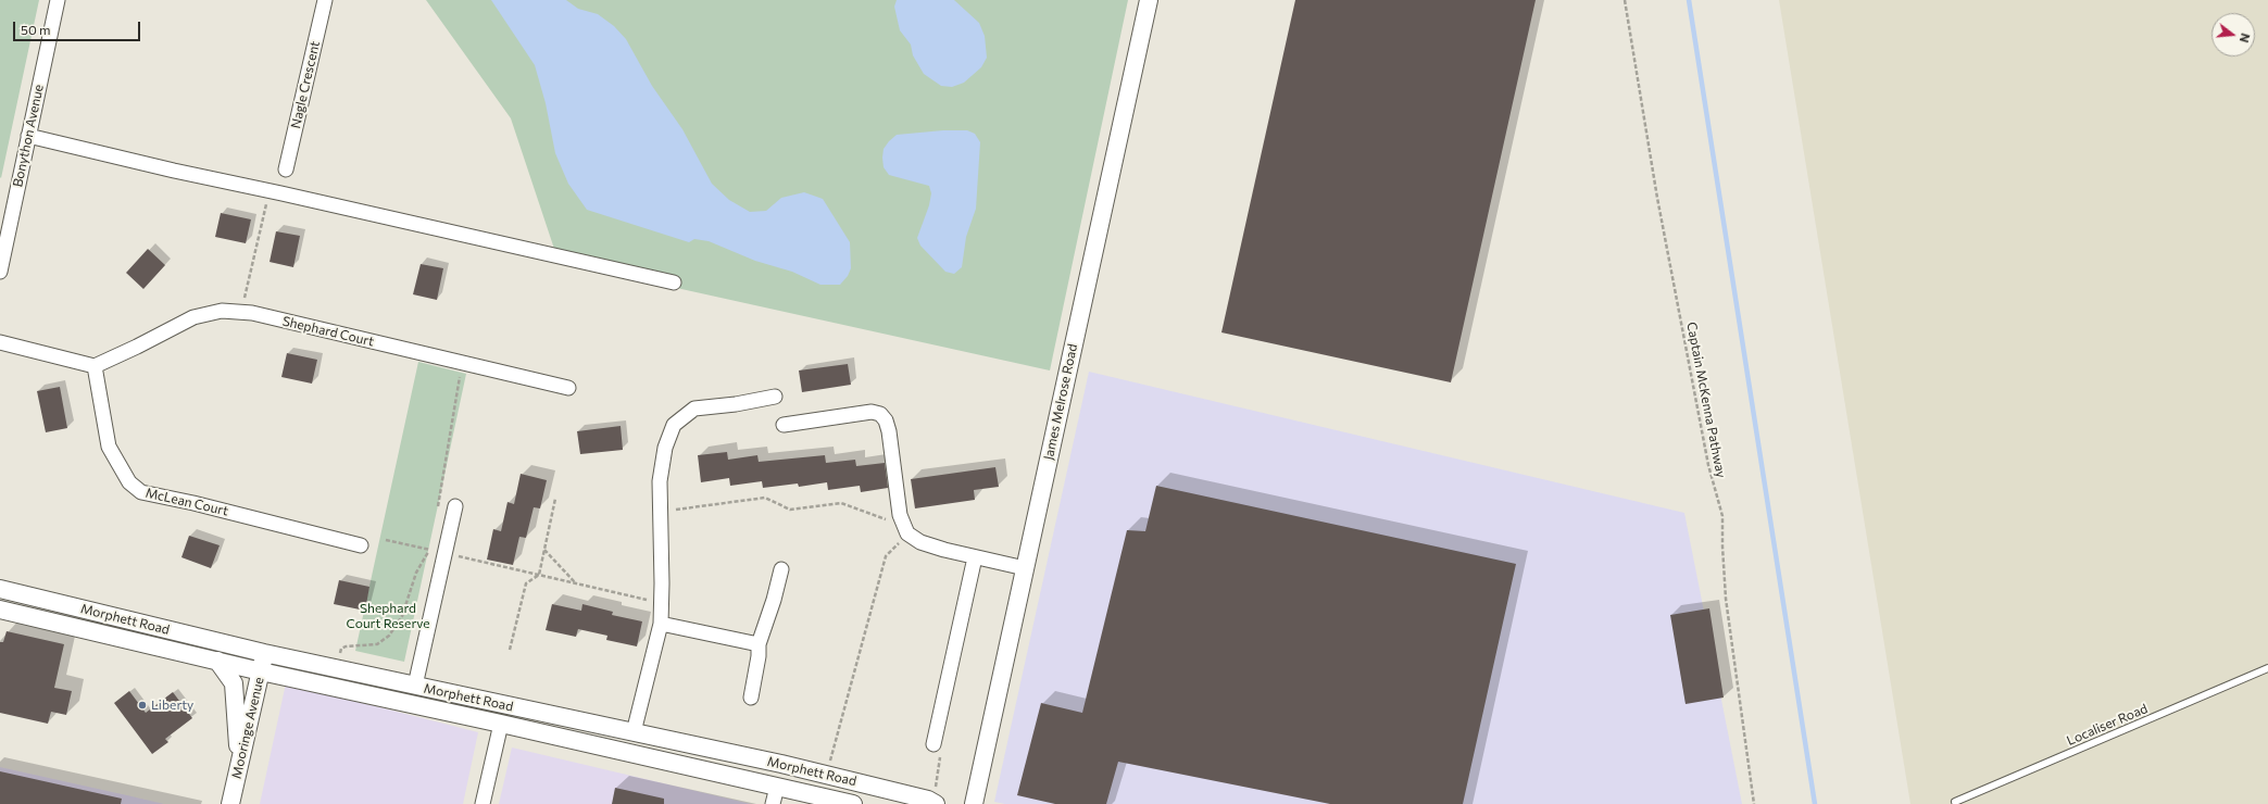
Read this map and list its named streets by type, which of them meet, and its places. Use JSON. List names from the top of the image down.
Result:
{
  "streets": {
    "street": [
      "Nagle Crescent",
      "Bonython Avenue",
      "Shephard Court",
      "James Melrose Road",
      "McLean Court",
      "Morphett Road",
      "Mooringe Avenue"
    ],
    "lane": ["Localiser Road"],
    "path": ["Captain McKenna Pathway"]
  },
  "crossings": [
    ["Shephard Court", "McLean Court"],
    ["Morphett Road", "Mooringe Avenue"]
  ],
  "parks": ["Shephard Court Reserve"],
  "places": ["Liberty"],
  "scale_bar": "50 m",
  "north": "right"
}
